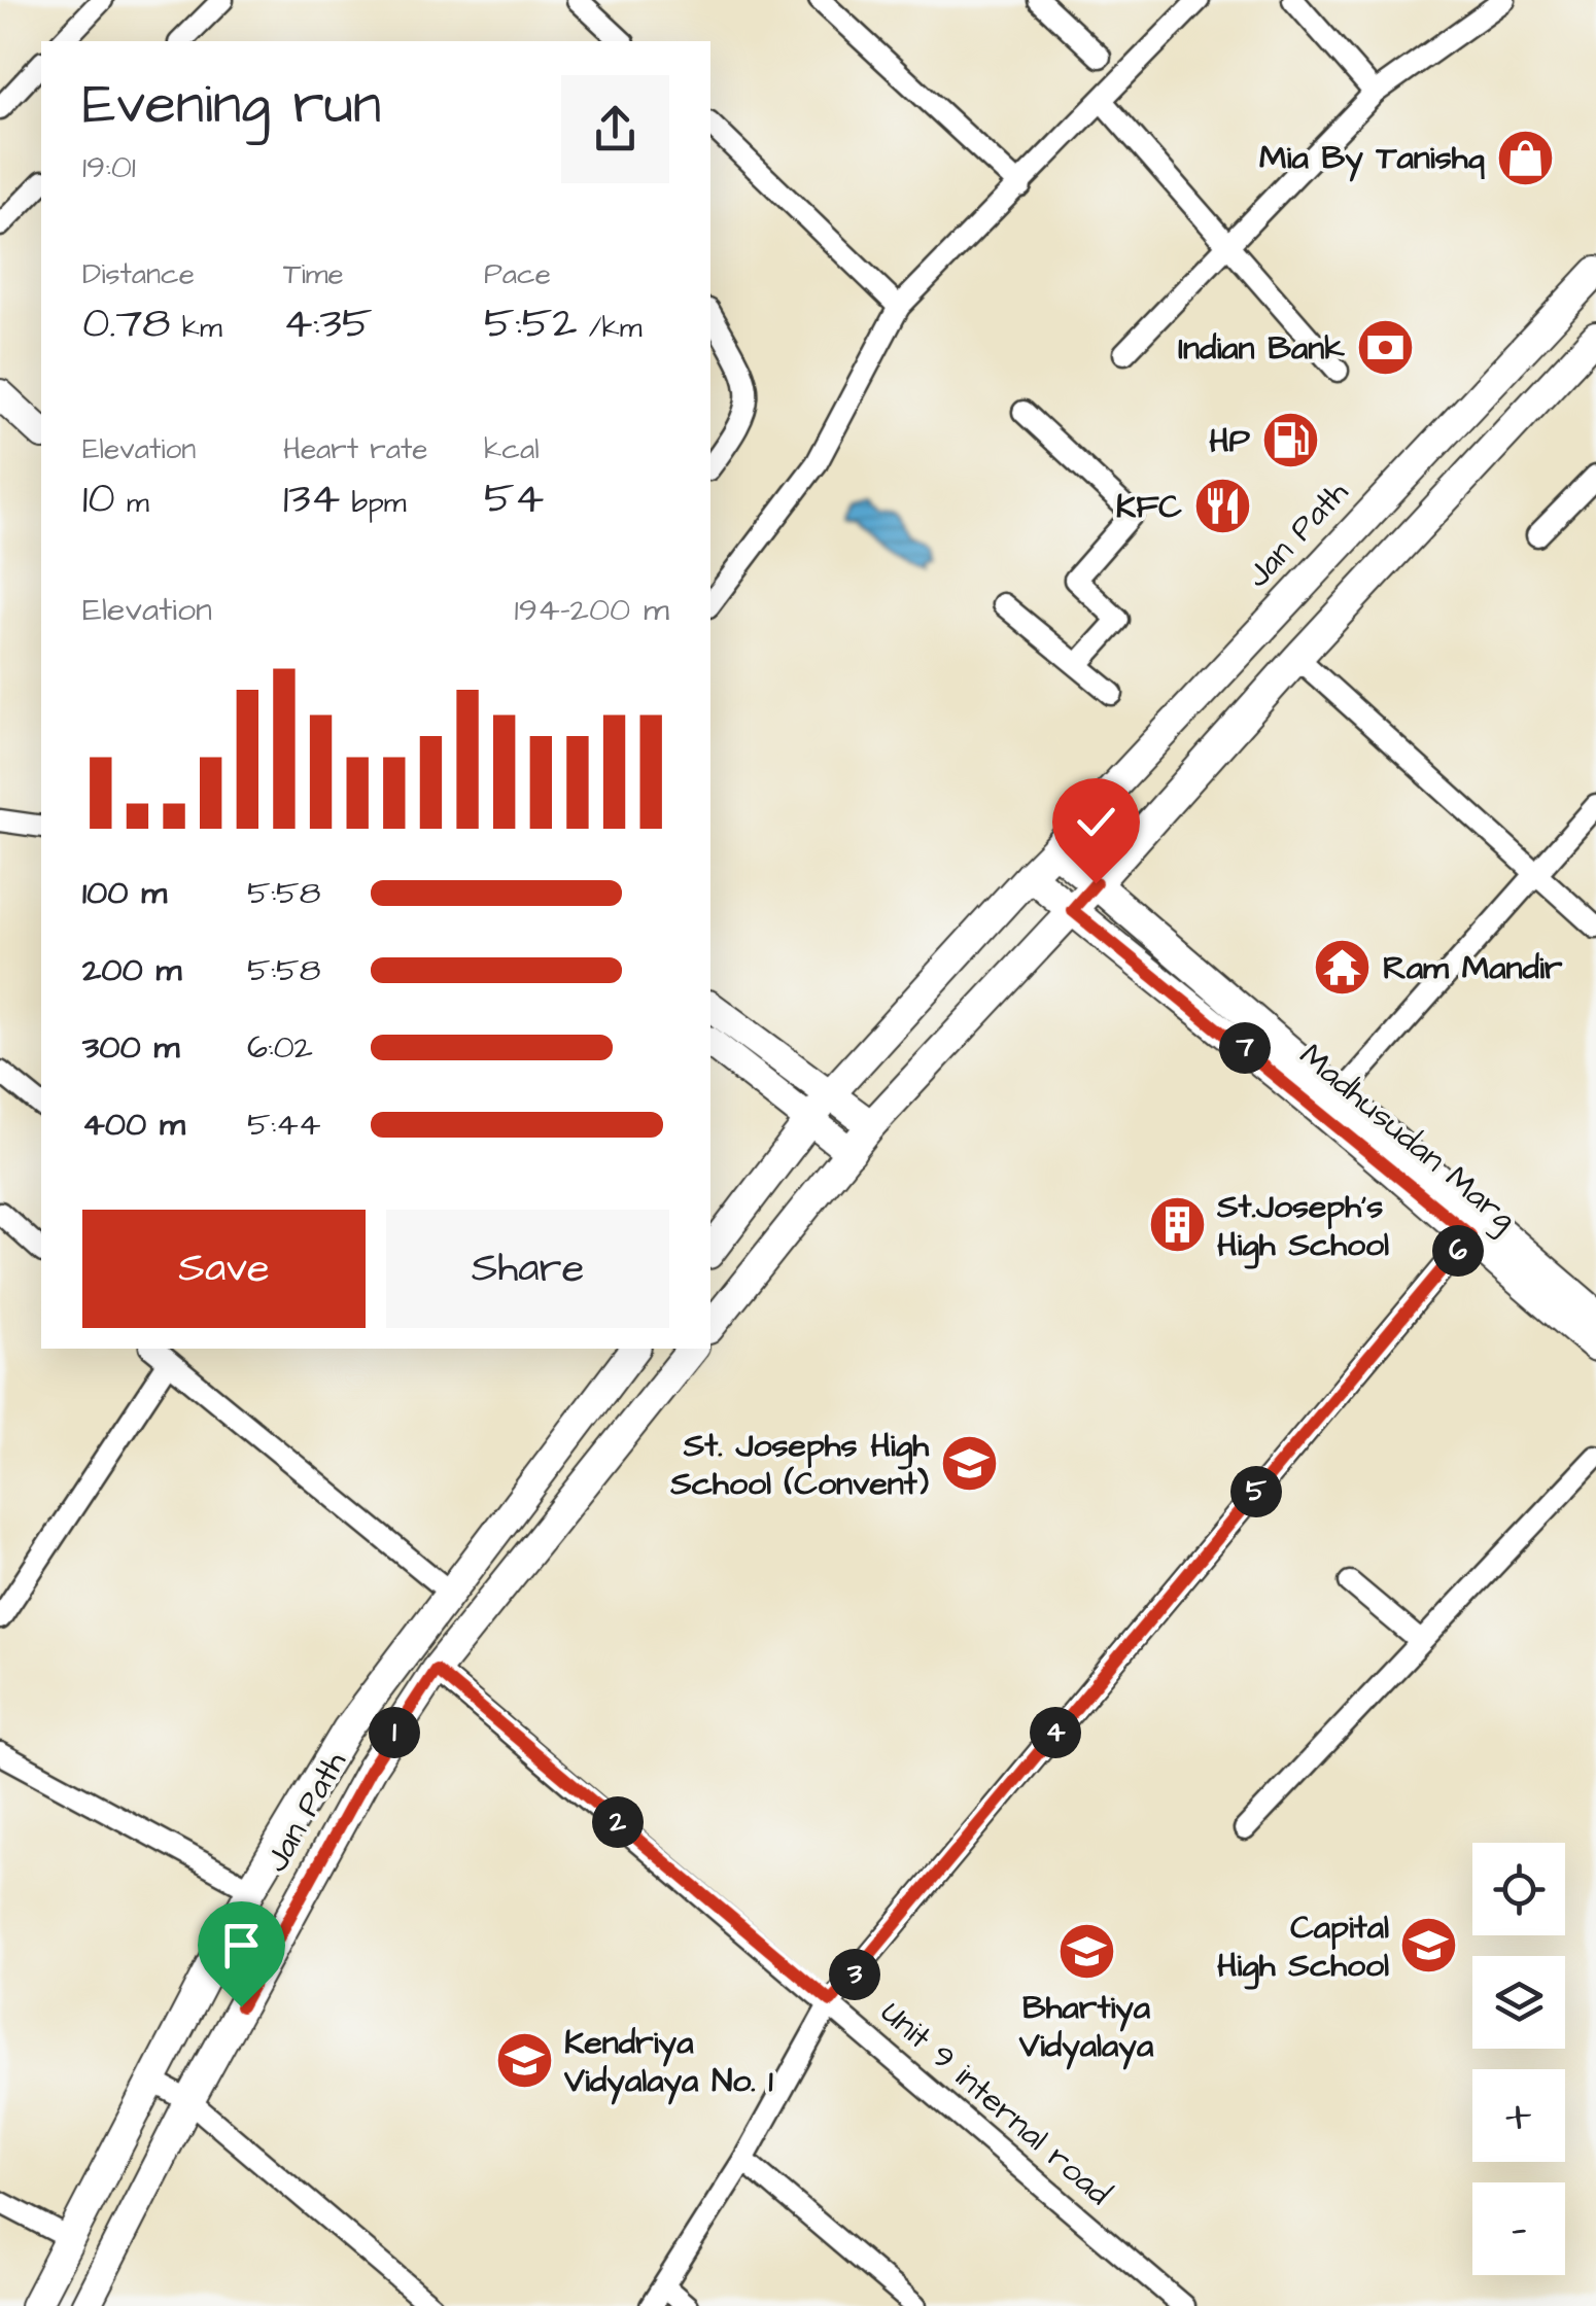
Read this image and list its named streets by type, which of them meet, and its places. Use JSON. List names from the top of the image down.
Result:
{
  "streets": {
    "main road": ["Jan Path", "Madhusudan Marg"],
    "street": ["Unit 9 internal road"]
  },
  "crossings": [
    ["Jan Path", "Madhusudan Marg"],
    ["Jan Path", "Unit 9 internal road"]
  ],
  "places": {
    "shop": ["Mia By Tanishq"],
    "bank": ["Indian Bank"],
    "fuel station": ["HP"],
    "restaurant": ["KFC"],
    "temple": ["Ram Mandir"],
    "building": ["St.Joseph’s High School"],
    "school or university": [
      "St. Josephs High School (Convent)",
      "Capital High School",
      "Bhartiya Vidyalaya",
      "Kendriya Vidyalaya No. 1"
    ]
  },
  "page": {
    "heading": ["Evening run", "19:01"],
    "stats": [
      ["Distance", "0.78 km"],
      ["Time", "4:35"],
      ["Pace", "5:52 /km"],
      ["Elevation", "10 m"],
      ["Heart rate", "134 bpm"],
      ["kcal", "54"]
    ],
    "chart": ["Elevation", "194–200 m"],
    "list": [
      {
        "name": "100 m",
        "note": "5:58"
      },
      {
        "name": "200 m",
        "note": "5:58"
      },
      {
        "name": "300 m",
        "note": "6:02"
      },
      {
        "name": "400 m",
        "note": "5:44"
      }
    ],
    "pins": [
      "7",
      "6",
      "5",
      "1",
      "4",
      "2",
      "3"
    ],
    "buttons": ["Save", "Share"],
    "map_buttons": ["+", "−"]
  }
}
